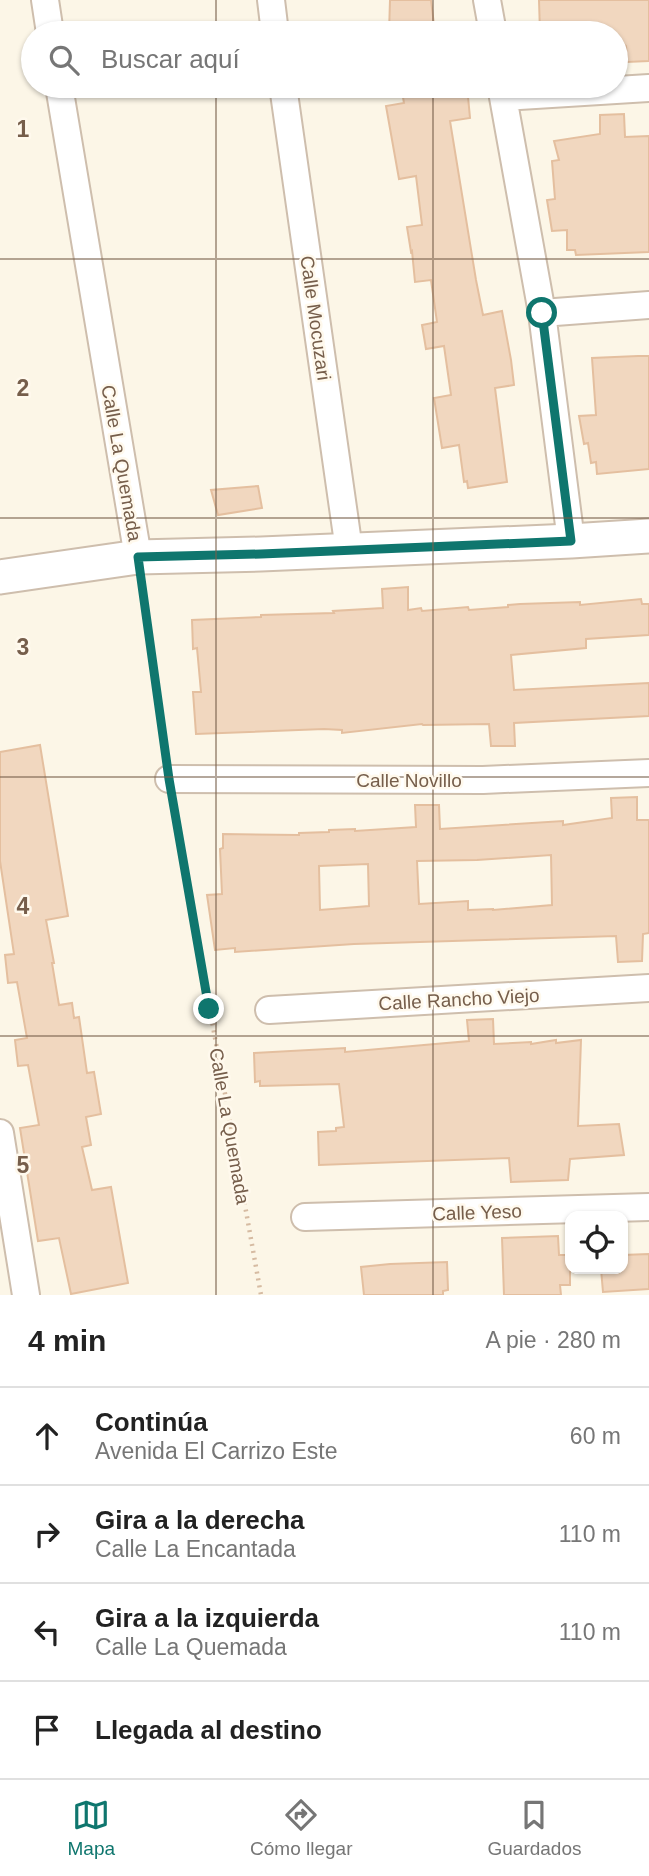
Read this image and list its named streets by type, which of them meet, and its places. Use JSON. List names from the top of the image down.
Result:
{
  "streets": {
    "street": [
      "Calle Mocuzari",
      "Calle La Quemada",
      "Calle Novillo",
      "Calle Rancho Viejo",
      "Calle Yeso"
    ]
  },
  "crossings": [
    ["Calle La Quemada", "Calle Novillo"]
  ],
  "page": {
    "search": "Buscar aquí",
    "heading": ["4 min", "A pie · 280 m"],
    "list": [
      ["Continúa", "Avenida El Carrizo Este", "60 m"],
      ["Gira a la derecha", "Calle La Encantada", "110 m"],
      ["Gira a la izquierda", "Calle La Quemada", "110 m"],
      "Llegada al destino"
    ],
    "nav": ["Mapa", "Cómo llegar", "Guardados"]
  },
  "grid": {
    "rows": [
      "1",
      "2",
      "3",
      "4",
      "5"
    ]
  }
}
